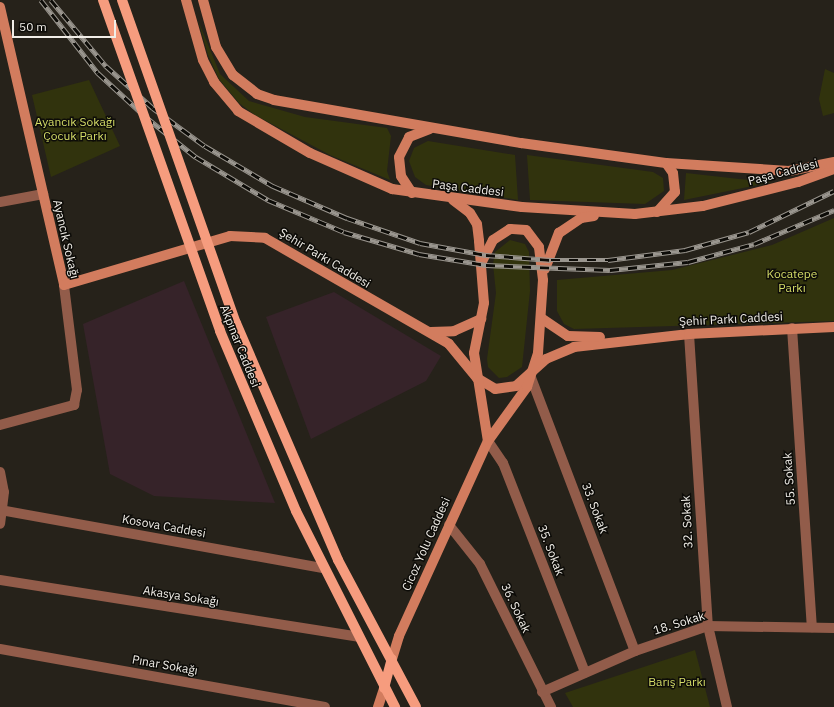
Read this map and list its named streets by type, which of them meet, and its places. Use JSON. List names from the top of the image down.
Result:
{
  "streets": {
    "main road": [
      "Paşa Caddesi",
      "Ayancık Sokağı",
      "Şehir Parkı Caddesi",
      "Akpınar Caddesi",
      "Cicoz Yolu Caddesi"
    ],
    "street": [
      "55. Sokak",
      "33. Sokak",
      "32. Sokak",
      "Kosova Caddesi",
      "35. Sokak",
      "Akasya Sokağı",
      "36. Sokak",
      "18. Sokak",
      "Pınar Sokağı"
    ]
  },
  "crossings": [
    ["Ayancık Sokağı", "Şehir Parkı Caddesi"],
    ["Şehir Parkı Caddesi", "55. Sokak"],
    ["Şehir Parkı Caddesi", "33. Sokak"],
    ["Şehir Parkı Caddesi", "32. Sokak"],
    ["Şehir Parkı Caddesi", "Cicoz Yolu Caddesi"],
    ["Akpınar Caddesi", "Kosova Caddesi"],
    ["Akpınar Caddesi", "Cicoz Yolu Caddesi"],
    ["Akpınar Caddesi", "Akasya Sokağı"],
    ["55. Sokak", "18. Sokak"],
    ["33. Sokak", "Cicoz Yolu Caddesi"],
    ["33. Sokak", "18. Sokak"],
    ["32. Sokak", "18. Sokak"],
    ["Cicoz Yolu Caddesi", "35. Sokak"],
    ["Cicoz Yolu Caddesi", "36. Sokak"],
    ["35. Sokak", "18. Sokak"],
    ["36. Sokak", "18. Sokak"]
  ],
  "parks": ["Ayancık Sokağı Çocuk Parkı", "Kocatepe Parkı", "Barış Parkı"],
  "scale_bar": "50 m"
}
